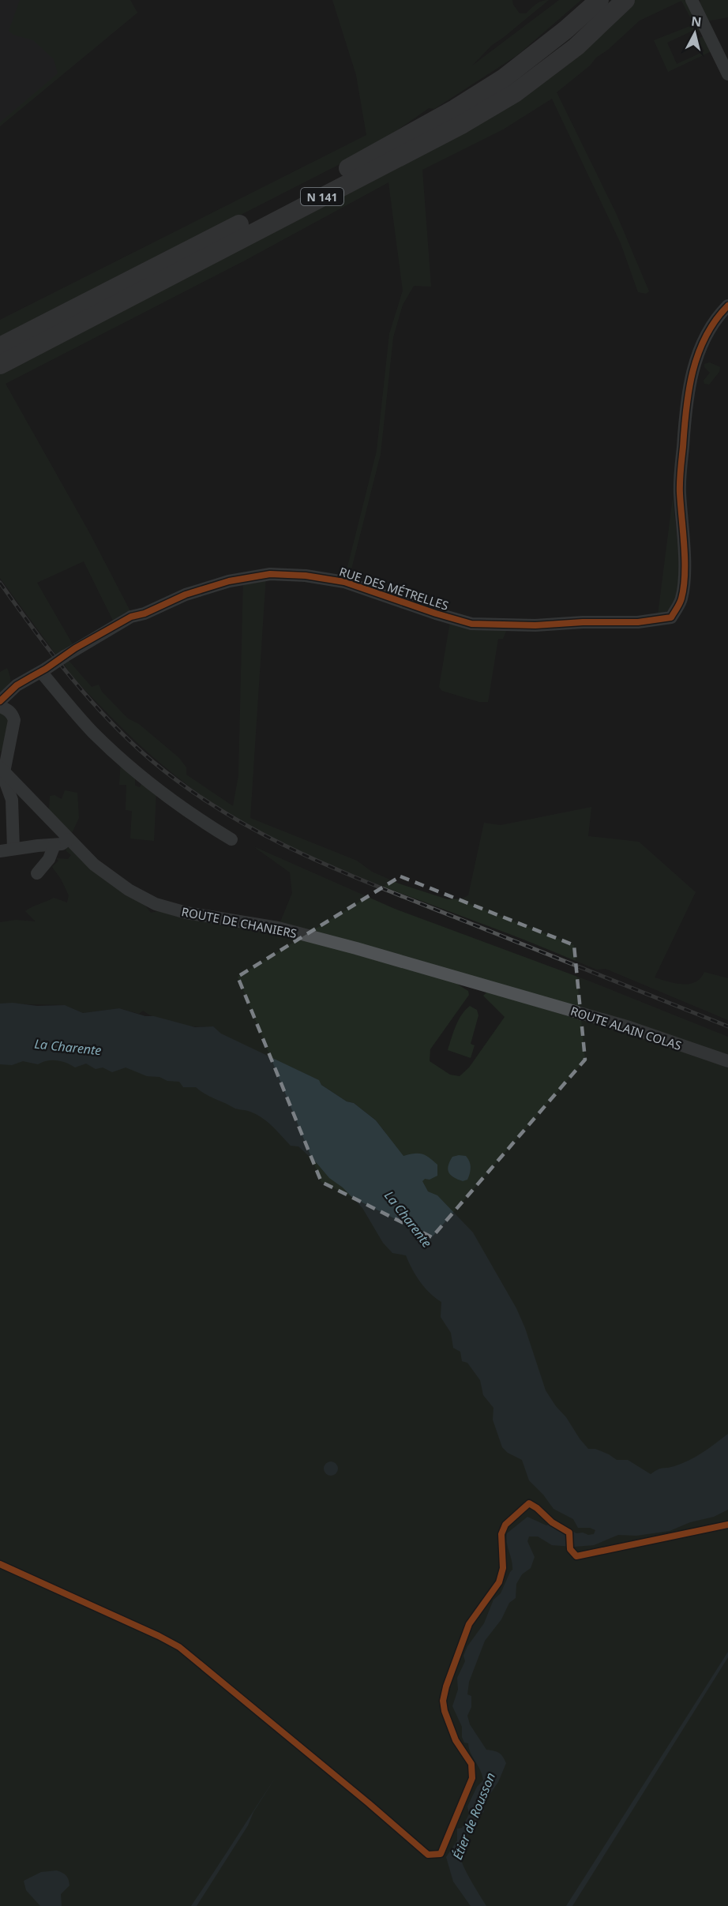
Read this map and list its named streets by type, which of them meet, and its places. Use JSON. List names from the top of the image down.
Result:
{
  "streets": {
    "highway": ["N 141"],
    "street": ["RUE DES MÉTRELLES", "ROUTE DE CHANIERS", "ROUTE ALAIN COLAS"]
  },
  "crossings": [
    ["ROUTE DE CHANIERS", "ROUTE ALAIN COLAS"]
  ],
  "water": ["La Charente", "Étier de Rousson"],
  "north": "top"
}
